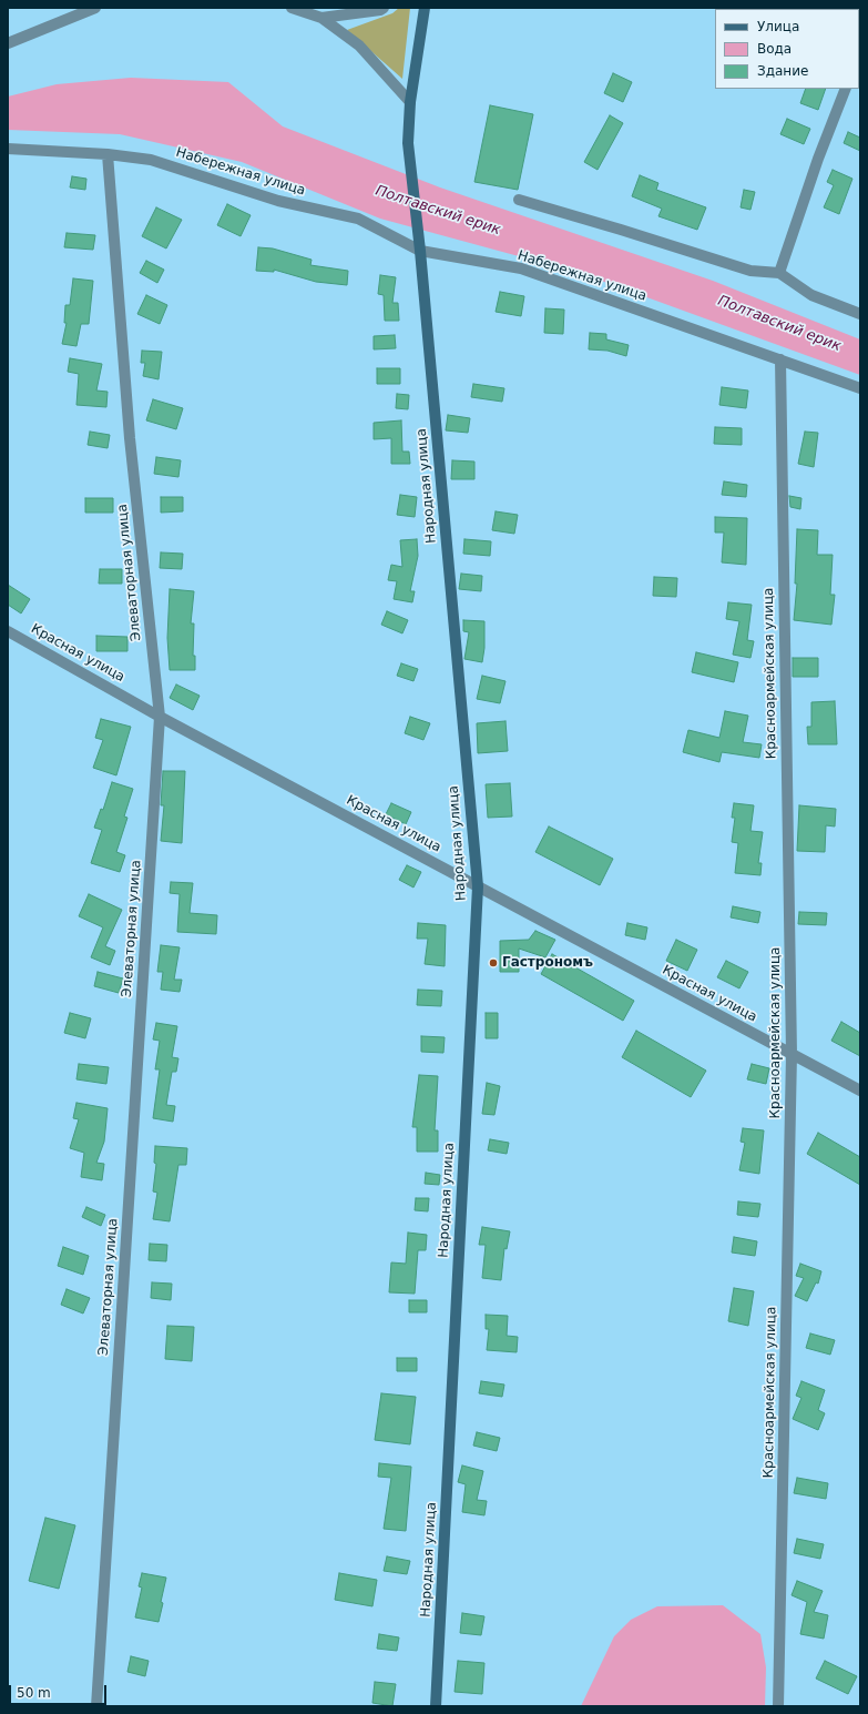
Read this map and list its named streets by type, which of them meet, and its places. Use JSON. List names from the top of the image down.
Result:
{
  "streets": {
    "main road": ["Народная улица"],
    "street": [
      "Набережная улица",
      "Элеваторная улица",
      "Красная улица",
      "Красноармейская улица"
    ]
  },
  "crossings": [
    ["Набережная улица", "Народная улица"],
    ["Набережная улица", "Элеваторная улица"],
    ["Набережная улица", "Красноармейская улица"],
    ["Народная улица", "Красная улица"],
    ["Элеваторная улица", "Красная улица"],
    ["Красная улица", "Красноармейская улица"]
  ],
  "water": ["Полтавский ерик"],
  "places": ["Гастрономъ"],
  "legend": ["Улица", "Вода", "Здание"],
  "scale_bar": "50 m"
}
